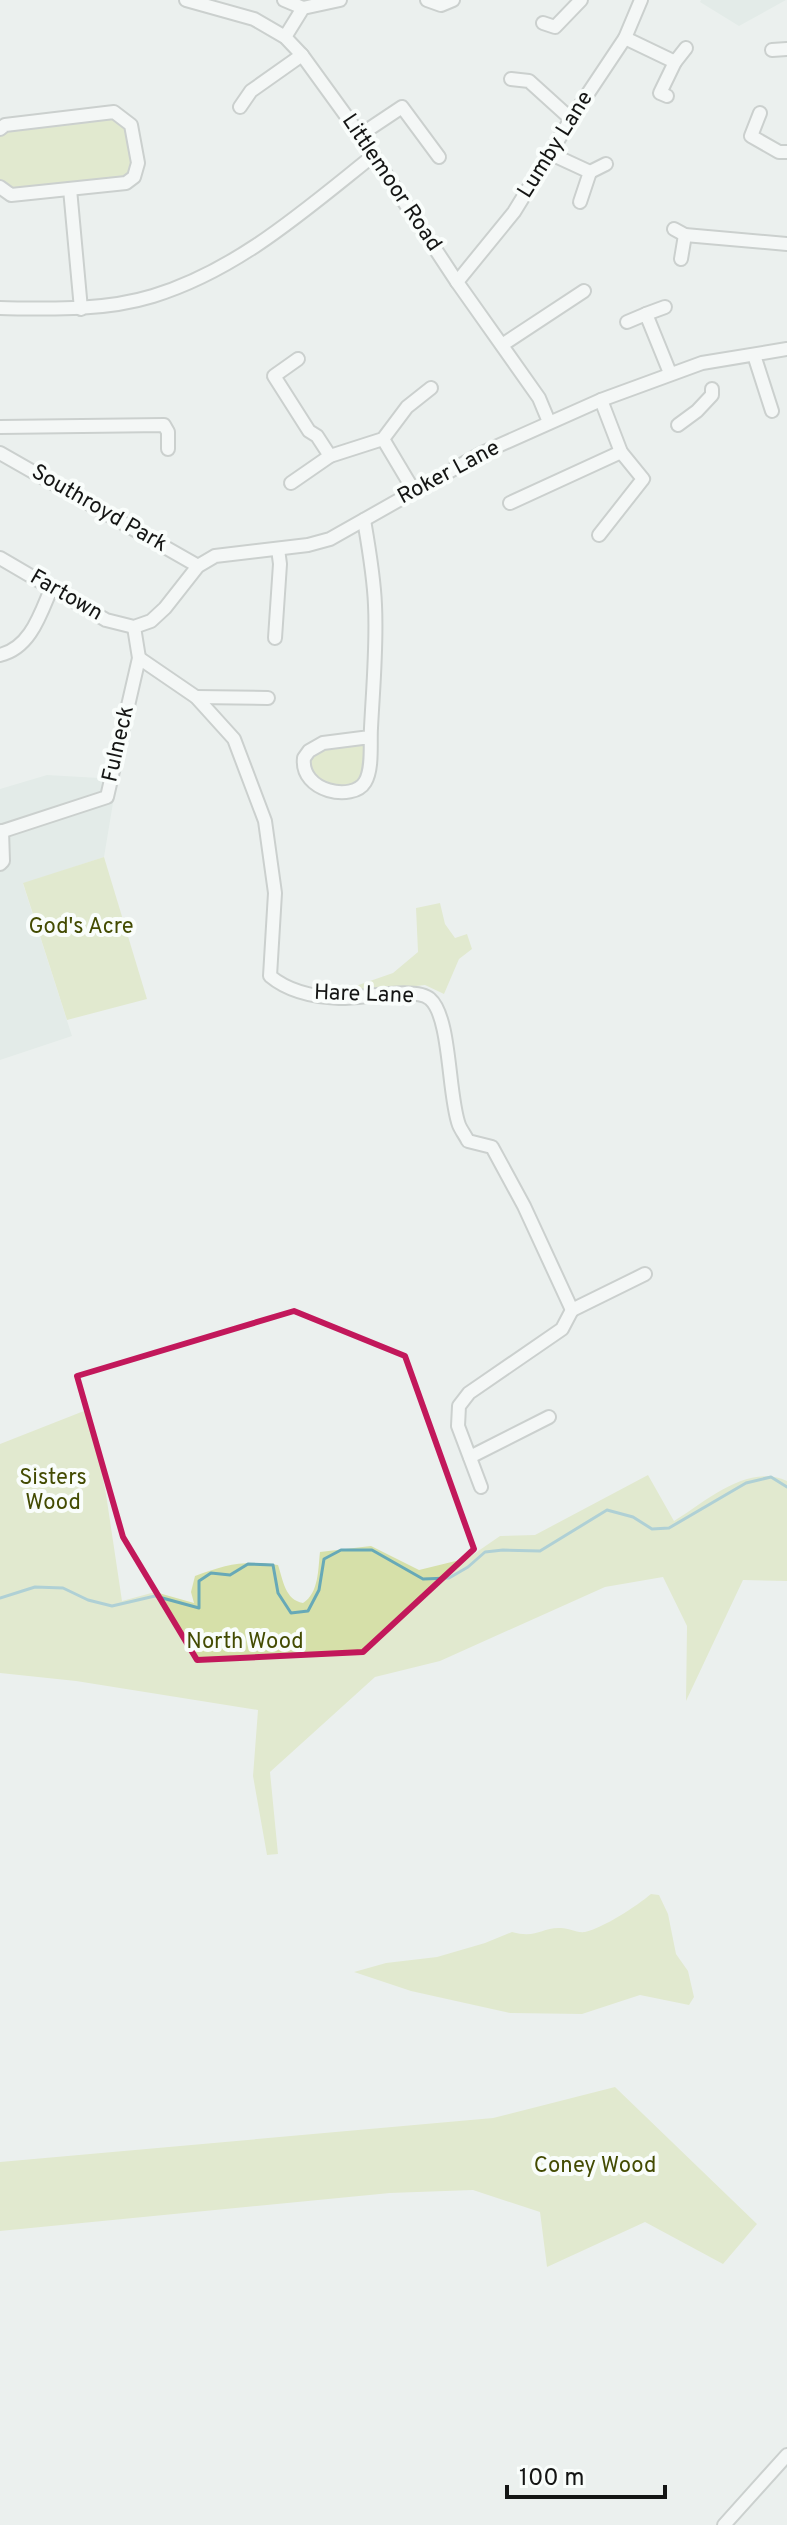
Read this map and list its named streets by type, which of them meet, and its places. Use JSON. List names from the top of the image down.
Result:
{
  "streets": {
    "street": [
      "Lumby Lane",
      "Littlemoor Road",
      "Roker Lane",
      "Southroyd Park",
      "Fartown",
      "Fulneck",
      "Hare Lane"
    ]
  },
  "crossings": [
    ["Lumby Lane", "Littlemoor Road"],
    ["Littlemoor Road", "Roker Lane"],
    ["Roker Lane", "Southroyd Park"],
    ["Fartown", "Fulneck"],
    ["Fulneck", "Hare Lane"]
  ],
  "parks": [
    "God's Acre",
    "Sisters Wood",
    "North Wood",
    "Coney Wood"
  ],
  "scale_bar": "100 m"
}
